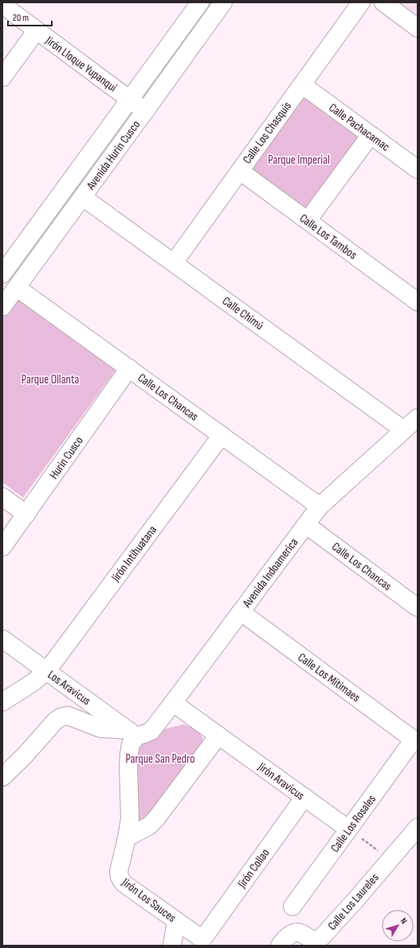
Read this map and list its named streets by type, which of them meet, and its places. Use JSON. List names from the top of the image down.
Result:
{
  "streets": {
    "street": [
      "Jirón Lloque Yupanqui",
      "Calle Pachacamac",
      "Calle Los Chasquis",
      "Avenida Hurin Cusco",
      "Calle Los Tambos",
      "Calle Chimú",
      "Calle Los Chancas",
      "Hurin Cusco",
      "Jirón Intihuatana",
      "Avenida Indoamerica",
      "Calle Los Mitimaes",
      "Los Aravicus",
      "Jirón Aravicus",
      "Calle Los Rosales",
      "Jirón Collao",
      "Jirón Los Sauces",
      "Calle Los Laureles"
    ]
  },
  "crossings": [
    ["Jirón Lloque Yupanqui", "Avenida Hurin Cusco"],
    ["Calle Pachacamac", "Calle Los Chasquis"],
    ["Calle Los Chasquis", "Calle Los Tambos"],
    ["Calle Los Chasquis", "Calle Chimú"],
    ["Avenida Hurin Cusco", "Calle Chimú"],
    ["Avenida Hurin Cusco", "Calle Los Chancas"],
    ["Calle Chimú", "Avenida Indoamerica"],
    ["Calle Los Chancas", "Hurin Cusco"],
    ["Calle Los Chancas", "Jirón Intihuatana"],
    ["Calle Los Chancas", "Avenida Indoamerica"],
    ["Jirón Intihuatana", "Los Aravicus"],
    ["Avenida Indoamerica", "Calle Los Mitimaes"],
    ["Avenida Indoamerica", "Los Aravicus"],
    ["Avenida Indoamerica", "Jirón Aravicus"],
    ["Avenida Indoamerica", "Jirón Los Sauces"],
    ["Calle Los Mitimaes", "Calle Los Rosales"],
    ["Los Aravicus", "Jirón Los Sauces"],
    ["Jirón Aravicus", "Calle Los Rosales"],
    ["Jirón Aravicus", "Jirón Collao"],
    ["Jirón Collao", "Jirón Los Sauces"]
  ],
  "parks": ["Parque Imperial", "Parque Ollanta", "Parque San Pedro"],
  "scale_bar": "20 m",
  "north": "top right"
}
